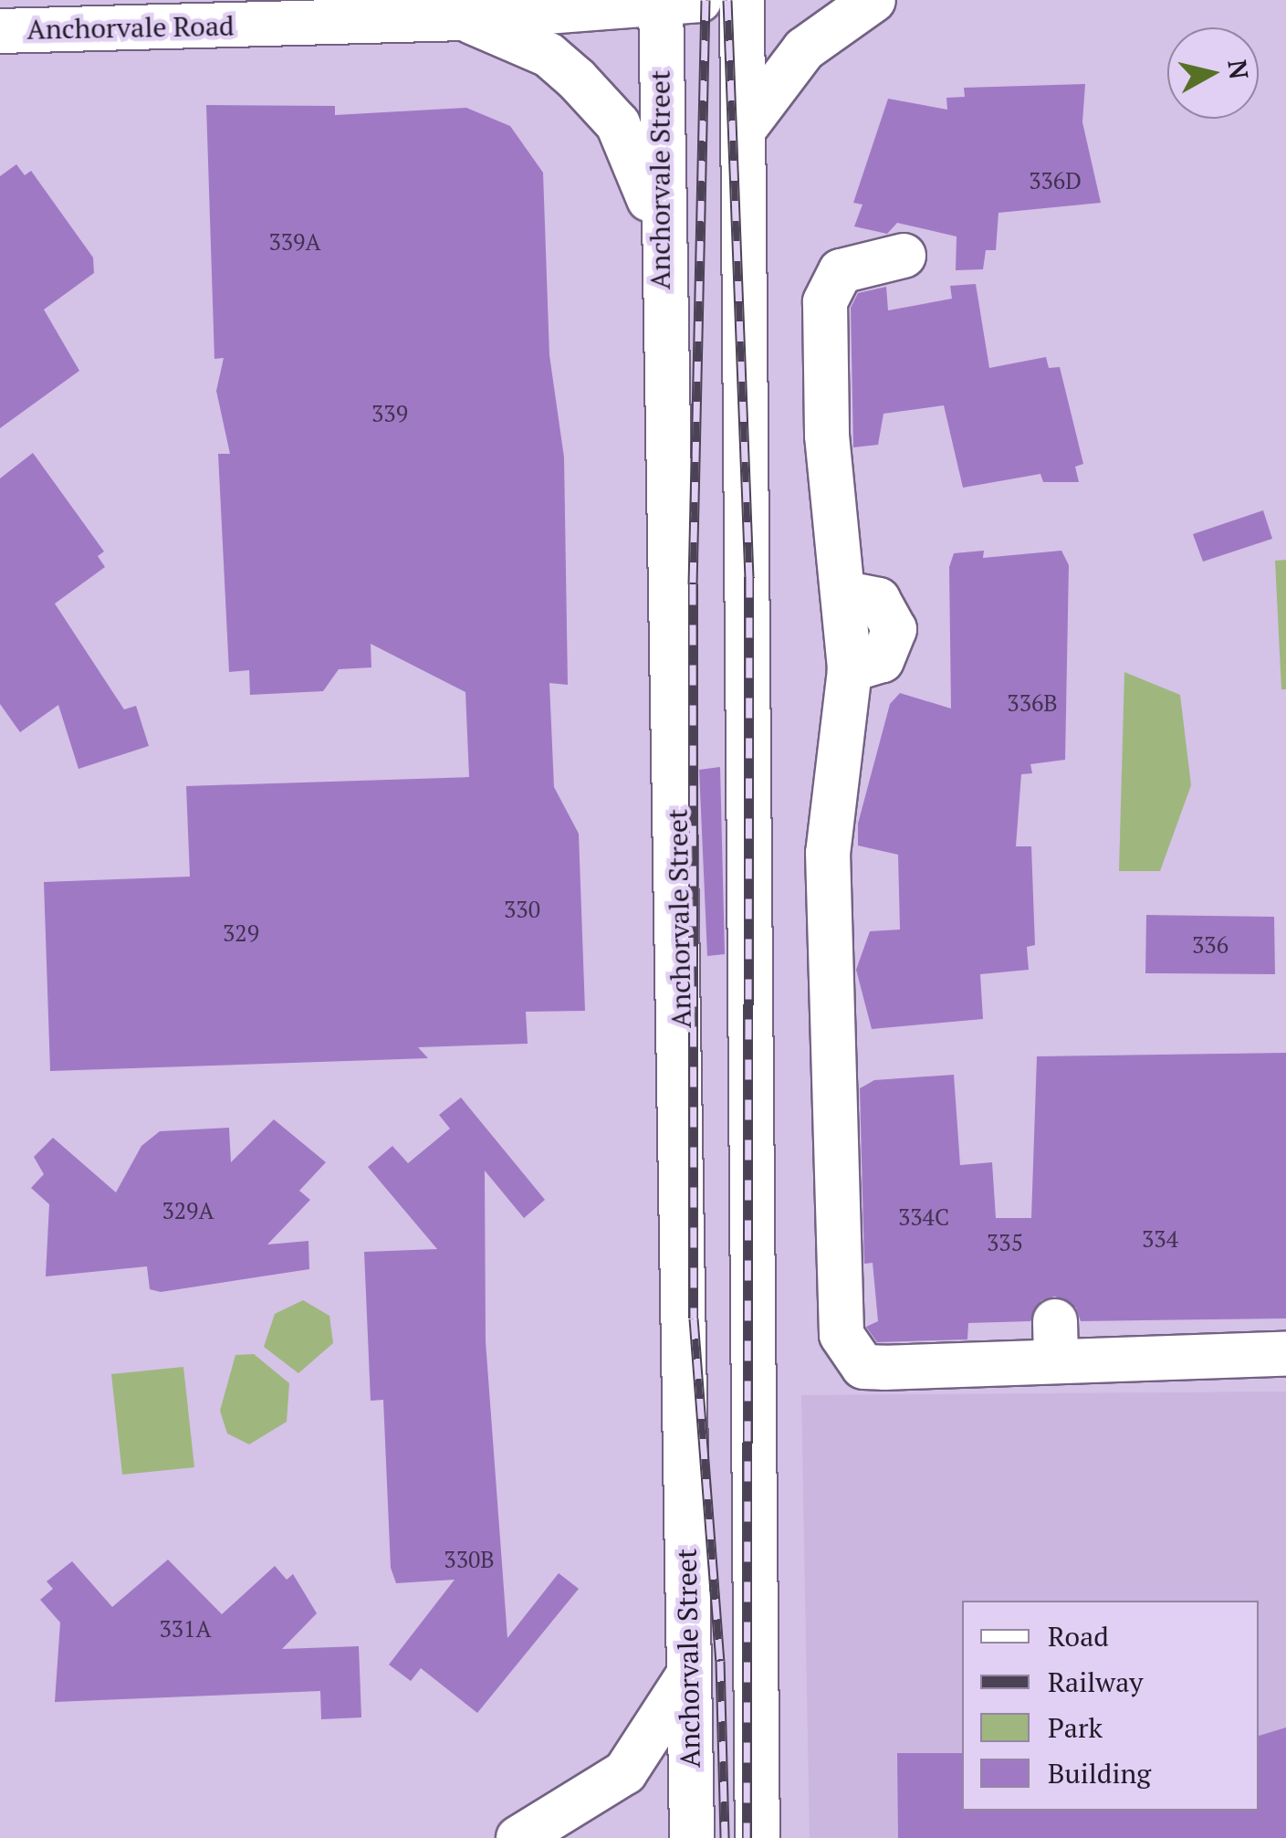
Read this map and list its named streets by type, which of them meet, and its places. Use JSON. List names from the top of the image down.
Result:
{
  "streets": {
    "street": ["Anchorvale Road", "Anchorvale Street"]
  },
  "crossings": [
    ["Anchorvale Road", "Anchorvale Street"]
  ],
  "house_numbers": [
    "336D",
    "339A",
    "339",
    "336B",
    "330",
    "329",
    "336",
    "329A",
    "334C",
    "334",
    "335",
    "330B",
    "331A"
  ],
  "legend": [
    "Road",
    "Railway",
    "Park",
    "Building"
  ],
  "north": "right"
}
